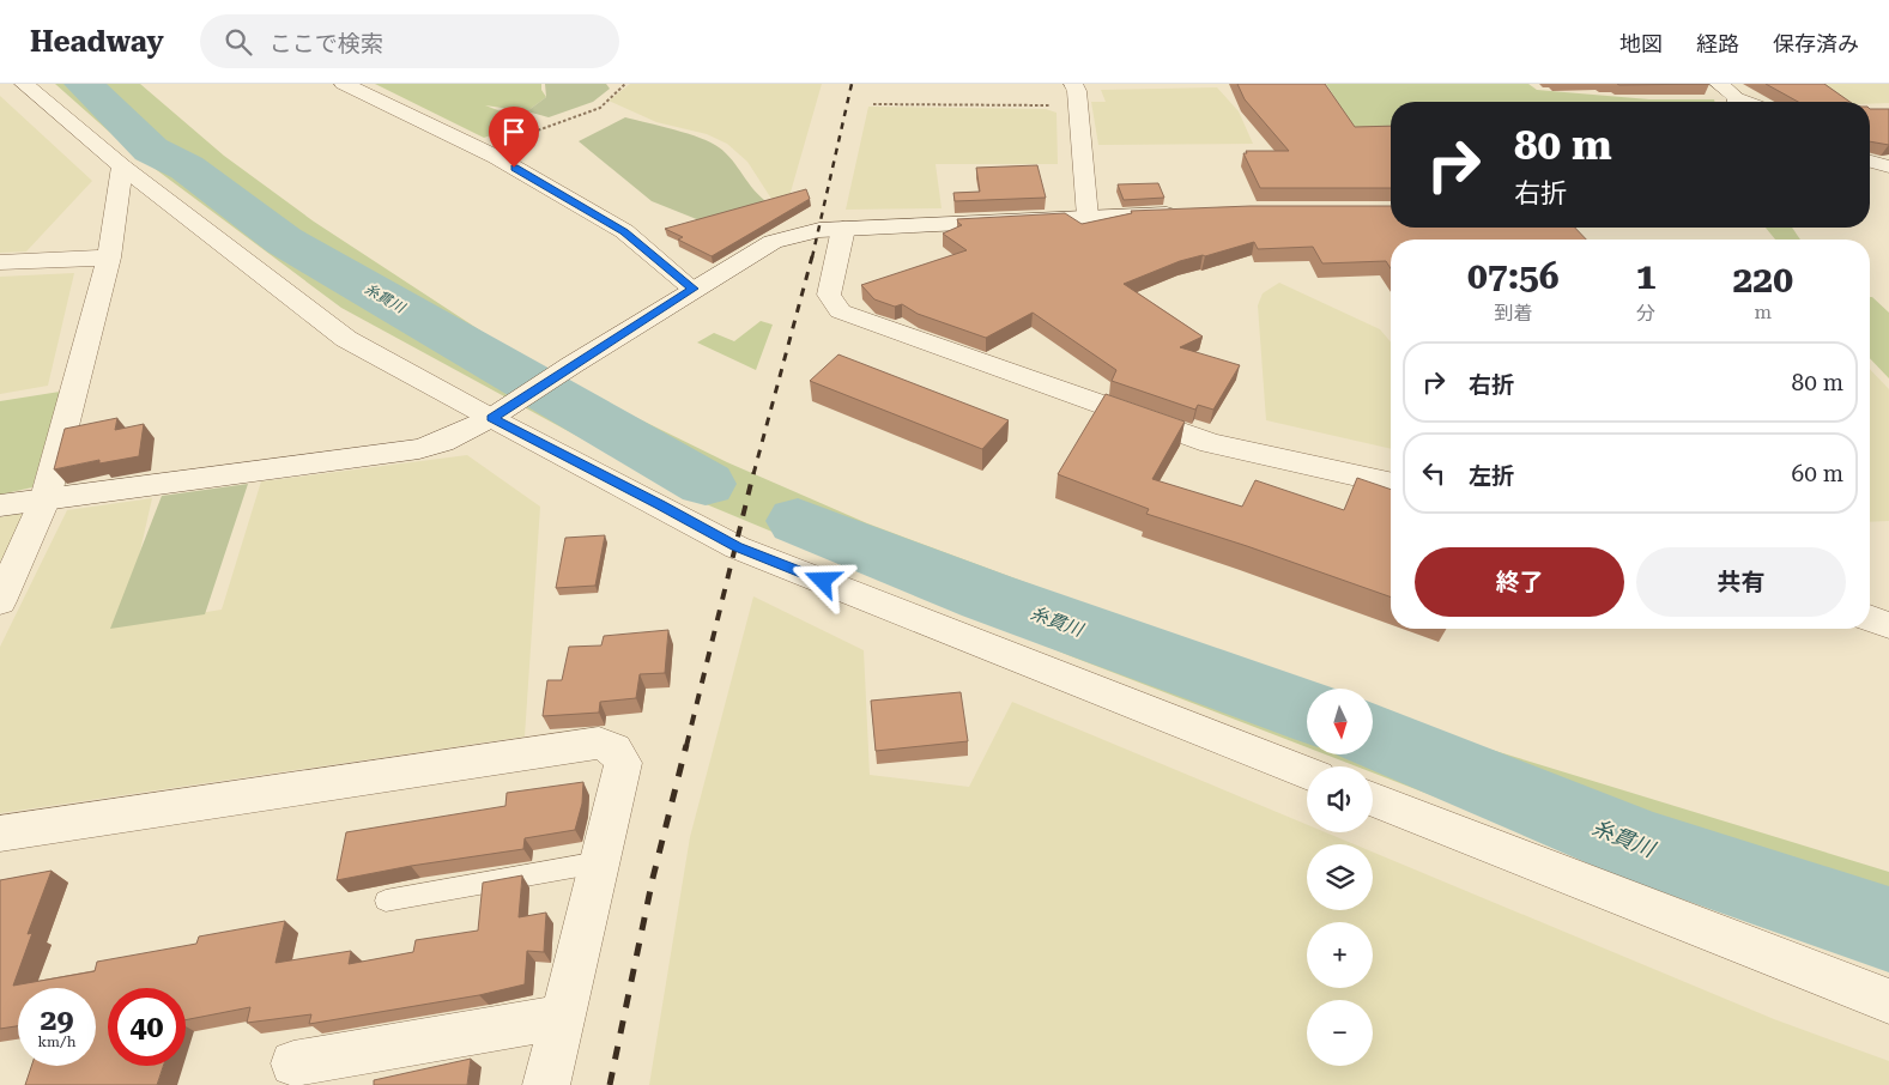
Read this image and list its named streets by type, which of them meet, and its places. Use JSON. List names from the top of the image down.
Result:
{
  "water": ["糸貫川"],
  "north": "bottom",
  "page": {
    "header": "Headway",
    "search": "ここで検索",
    "nav": ["地図", "経路", "保存済み"],
    "turn": ["80 m", "右折"],
    "eta": [
      "07:56",
      "到着",
      "1",
      "分",
      "220",
      "m"
    ],
    "list": [
      {
        "name": "右折",
        "value": "80 m"
      },
      {
        "name": "左折",
        "value": "60 m"
      }
    ],
    "buttons": ["終了", "共有"],
    "map_buttons": ["+", "−"],
    "speed": "29 km/h",
    "limit": "40"
  }
}
